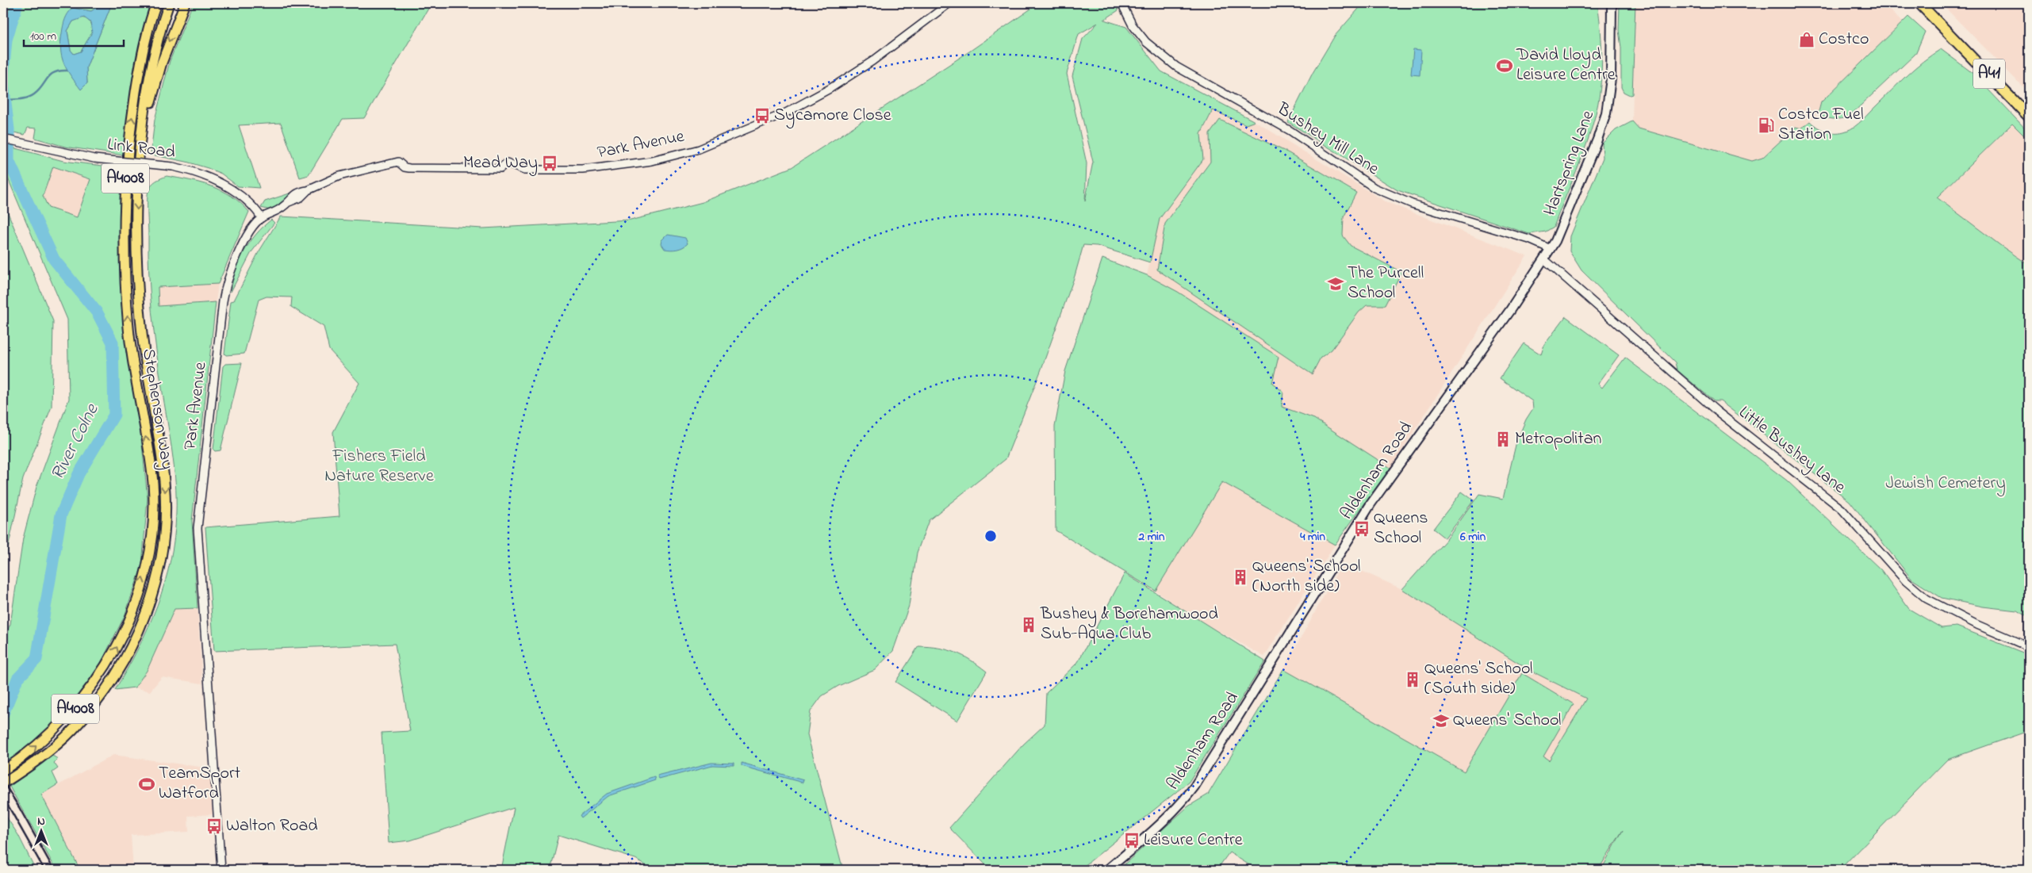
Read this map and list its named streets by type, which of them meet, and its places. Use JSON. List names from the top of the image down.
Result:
{
  "streets": {
    "highway": ["A41"],
    "main road": [
      "Hartspring Lane",
      "A4008",
      "Stephenson Way",
      "Aldenham Road"
    ],
    "street": [
      "Bushey Mill Lane",
      "Park Avenue",
      "Link Road",
      "Little Bushey Lane"
    ]
  },
  "crossings": [
    ["Bushey Mill Lane", "Hartspring Lane"],
    ["Park Avenue", "Link Road"],
    ["Hartspring Lane", "Little Bushey Lane"],
    ["Hartspring Lane", "Aldenham Road"],
    ["Little Bushey Lane", "Aldenham Road"]
  ],
  "water": ["River Colne"],
  "parks": ["Fishers Field Nature Reserve", "Jewish Cemetery"],
  "places": {
    "shop": ["Costco"],
    "sports": ["David Lloyd Leisure Centre", "TeamSport Watford"],
    "bus stop": [
      "Sycamore Close",
      "Mead Way",
      "Queens School",
      "Walton Road",
      "Leisure Centre"
    ],
    "fuel station": ["Costco Fuel Station"],
    "school or university": ["The Purcell School", "Queens' School"],
    "building": [
      "Metropolitan",
      "Queens' School (North side)",
      "Bushey & Borehamwood Sub-Aqua Club",
      "Queens' School (South side)"
    ]
  },
  "scale_bar": "100 m",
  "north": "top",
  "rings": ["2 min", "4 min", "6 min"]
}
